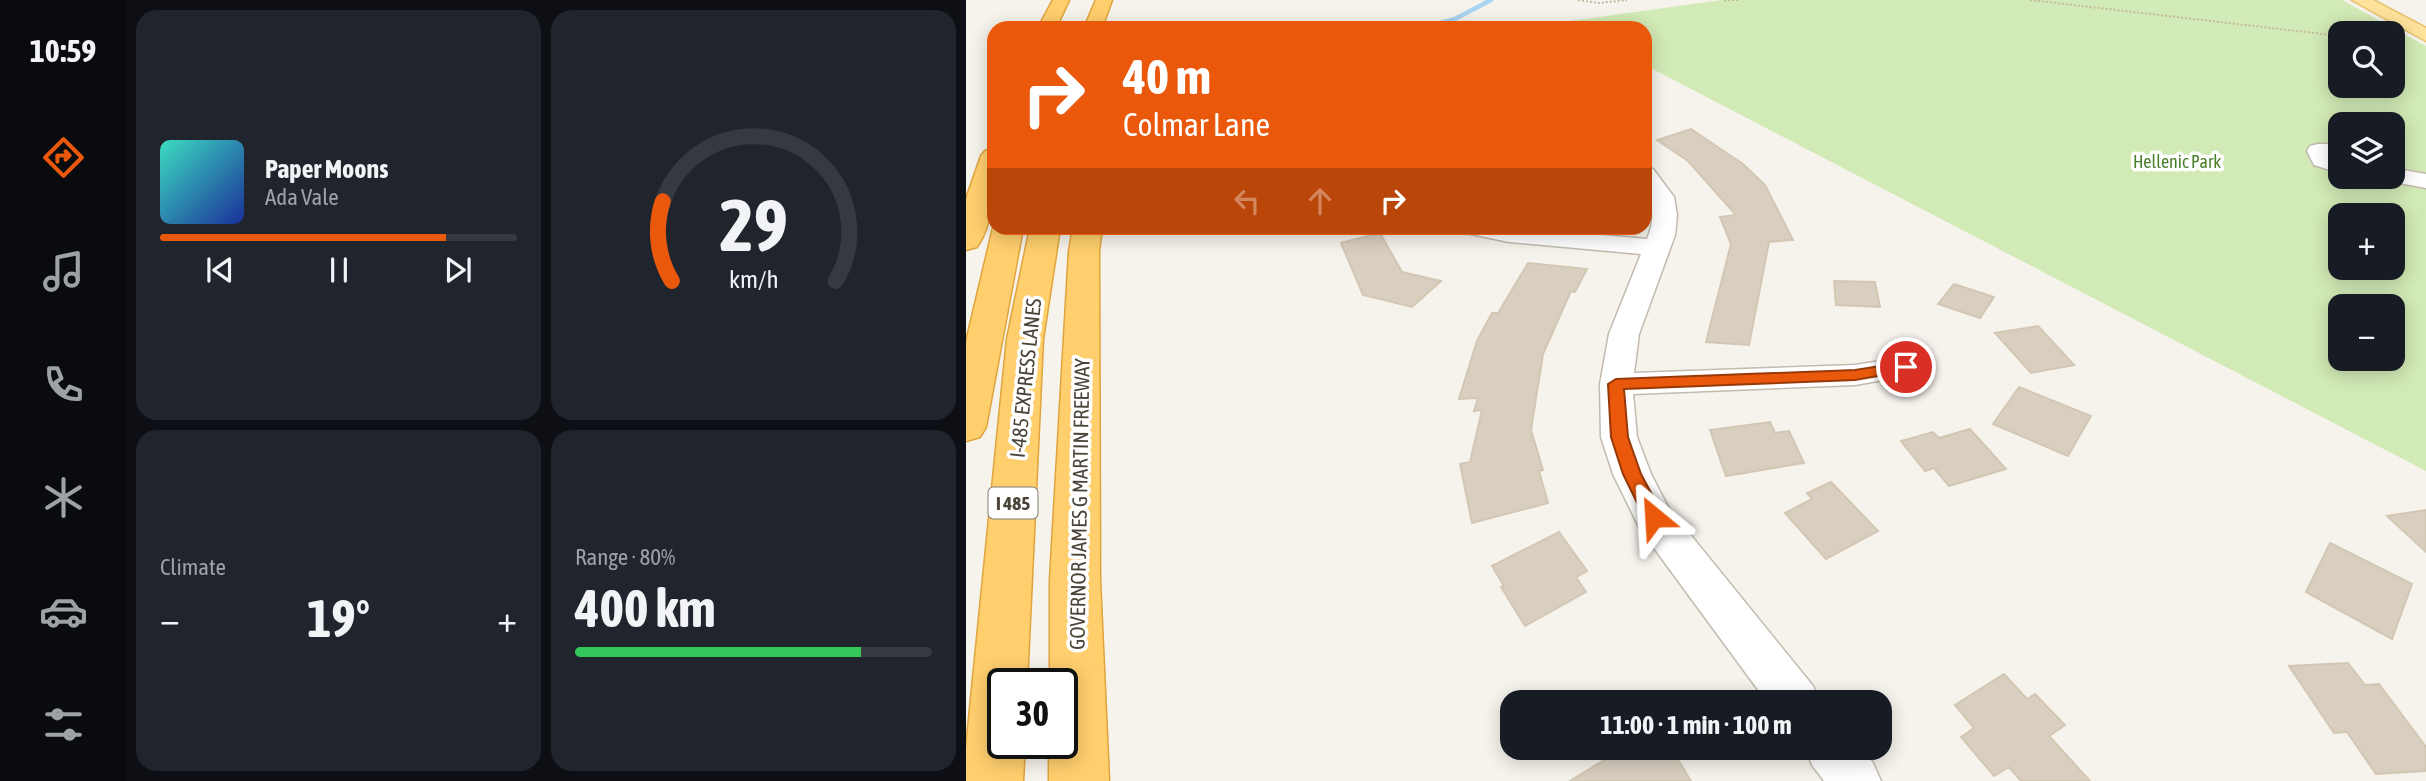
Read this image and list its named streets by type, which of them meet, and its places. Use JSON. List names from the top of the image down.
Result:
{
  "streets": {
    "highway": ["I-485 EXPRESS LANES", "I 485", "GOVERNOR JAMES G MARTIN FREEWAY"]
  },
  "parks": ["Hellenic Park"],
  "page": {
    "tabs": "10:59",
    "map_buttons": ["+", "−"],
    "turn": ["40 m", "Colmar Lane"],
    "song": ["Paper Moons", "Ada Vale"],
    "tile": [
      "Climate",
      ["Range · 80%", "400 km"]
    ],
    "heat": ["−", "19°", "+"],
    "limit": "30",
    "trip": "11:00 · 1 min · 100 m",
    "gauge": ["29", "km/h"]
  }
}
